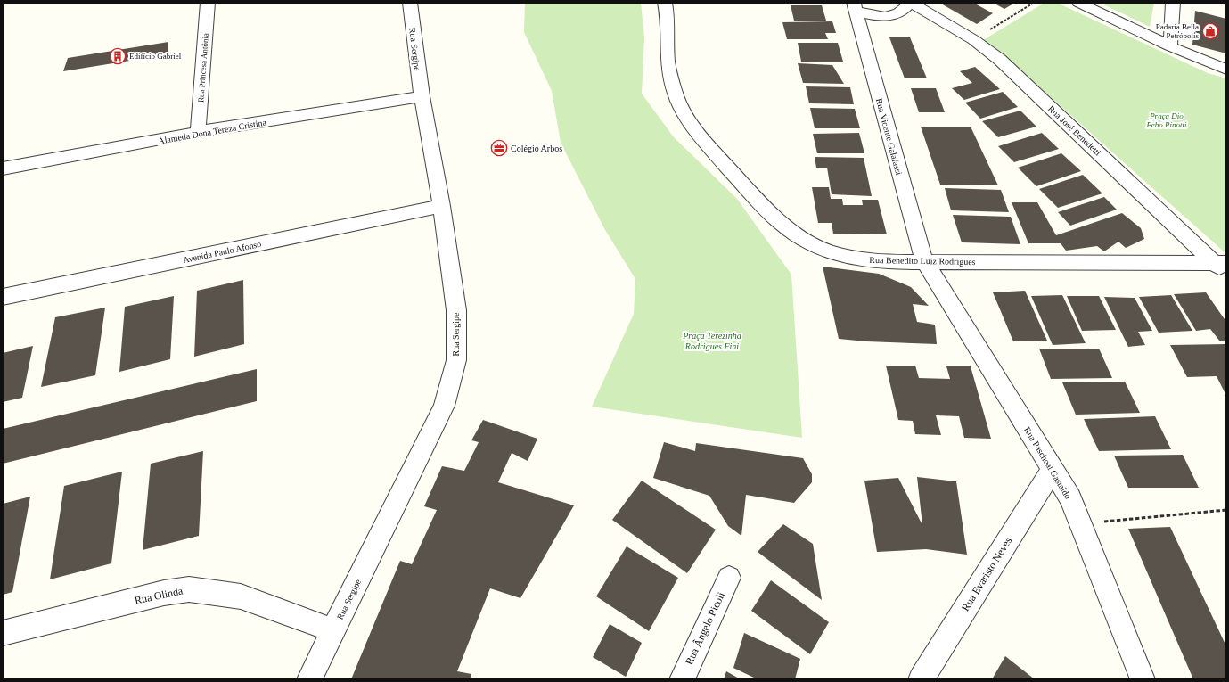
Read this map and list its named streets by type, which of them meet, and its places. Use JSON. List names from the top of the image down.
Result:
{
  "streets": {
    "street": [
      "Rua Sergipe",
      "Rua Princesa Antônia",
      "Rua José Benedetti",
      "Alameda Dona Tereza Cristina",
      "Rua Vicente Galafassi",
      "Avenida Paulo Afonso",
      "Rua Benedito Luiz Rodrigues",
      "Rua Paschoal Gastaldo",
      "Rua Evaristo Neves",
      "Rua Olinda",
      "Rua Ângelo Picoli"
    ]
  },
  "crossings": [
    ["Rua Sergipe", "Alameda Dona Tereza Cristina"],
    ["Rua Sergipe", "Avenida Paulo Afonso"],
    ["Rua Sergipe", "Rua Olinda"],
    ["Rua Princesa Antônia", "Alameda Dona Tereza Cristina"],
    ["Rua José Benedetti", "Rua Benedito Luiz Rodrigues"],
    ["Rua Vicente Galafassi", "Rua Benedito Luiz Rodrigues"],
    ["Rua Vicente Galafassi", "Rua Paschoal Gastaldo"],
    ["Rua Benedito Luiz Rodrigues", "Rua Paschoal Gastaldo"],
    ["Rua Paschoal Gastaldo", "Rua Evaristo Neves"]
  ],
  "parks": ["Praça Dio Febo Pinotti", "Praça Terezinha Rodrigues Fini"],
  "places": {
    "shop": ["Padaria Bella Petrópolis"],
    "building": ["Edifício Gabriel"],
    "office": ["Colégio Arbos"]
  }
}
